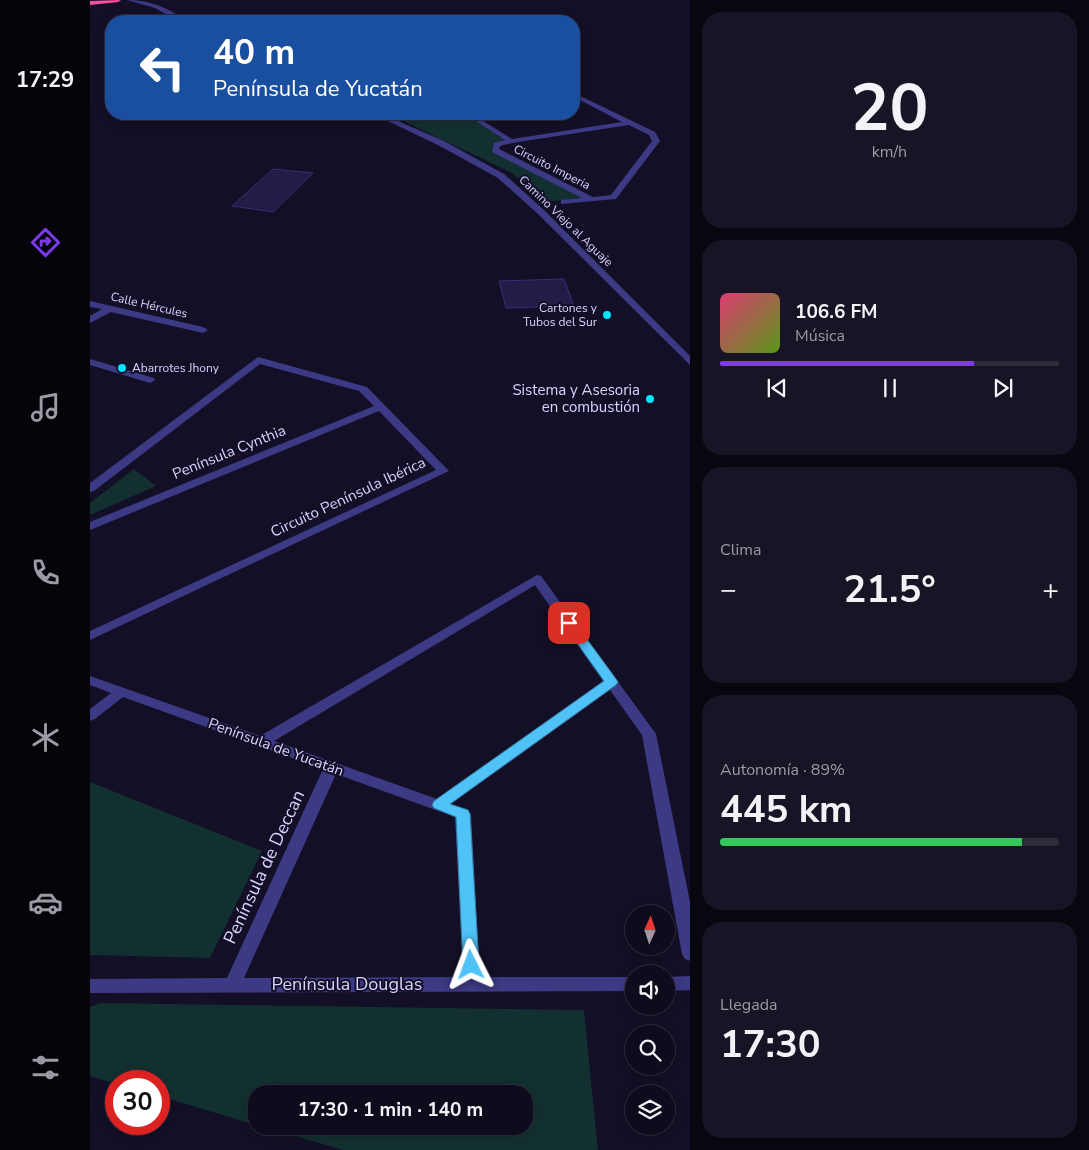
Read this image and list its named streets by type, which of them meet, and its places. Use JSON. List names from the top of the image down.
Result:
{
  "streets": {
    "street": [
      "Circuito Imperia",
      "Camino Viejo al Aguaje",
      "Calle Hércules",
      "Península Cynthia",
      "Circuito Península Ibérica",
      "Península de Yucatán",
      "Península de Deccan",
      "Península Douglas"
    ]
  },
  "crossings": [
    ["Península Cynthia", "Circuito Península Ibérica"],
    ["Península de Yucatán", "Península de Deccan"],
    ["Península de Yucatán", "Península Douglas"],
    ["Península de Deccan", "Península Douglas"]
  ],
  "places": ["Cartones y Tubos del Sur", "Abarrotes Jhony", "Sistema y Asesoria en combustión"],
  "north": "top",
  "page": {
    "tabs": "17:29",
    "tile": [
      ["20", "km/h"],
      "Clima",
      ["Autonomía · 89%", "445 km"],
      ["Llegada", "17:30"]
    ],
    "turn": ["40 m", "Península de Yucatán"],
    "song": ["106.6 FM", "Música"],
    "heat": ["−", "21.5°", "+"],
    "limit": "30",
    "trip": "17:30 · 1 min · 140 m"
  }
}
